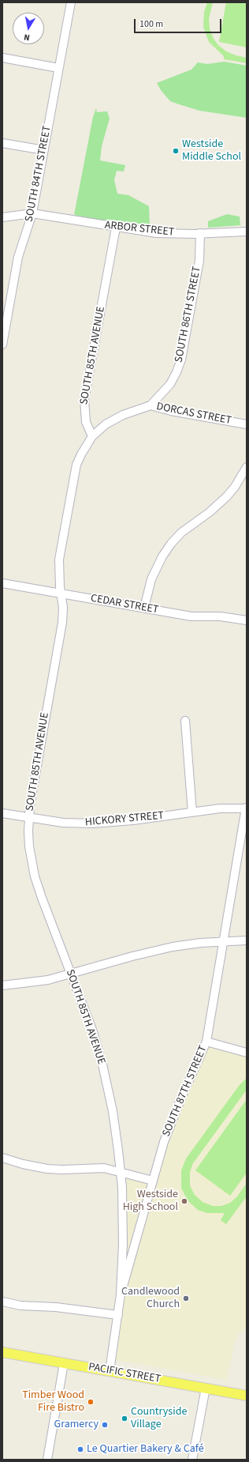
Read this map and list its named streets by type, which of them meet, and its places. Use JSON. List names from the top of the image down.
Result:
{
  "streets": {
    "main road": ["PACIFIC STREET"],
    "street": [
      "SOUTH 84TH STREET",
      "ARBOR STREET",
      "SOUTH 86TH STREET",
      "SOUTH 85TH AVENUE",
      "DORCAS STREET",
      "CEDAR STREET",
      "HICKORY STREET",
      "SOUTH 87TH STREET"
    ]
  },
  "crossings": [
    ["SOUTH 84TH STREET", "ARBOR STREET"],
    ["ARBOR STREET", "SOUTH 86TH STREET"],
    ["ARBOR STREET", "SOUTH 85TH AVENUE"],
    ["SOUTH 86TH STREET", "DORCAS STREET"],
    ["SOUTH 85TH AVENUE", "DORCAS STREET"],
    ["SOUTH 85TH AVENUE", "CEDAR STREET"],
    ["SOUTH 85TH AVENUE", "HICKORY STREET"],
    ["SOUTH 85TH AVENUE", "SOUTH 87TH STREET"],
    ["HICKORY STREET", "SOUTH 87TH STREET"],
    ["SOUTH 87TH STREET", "PACIFIC STREET"]
  ],
  "places": [
    "Westside Middle Schol",
    "Westside High School",
    "Candlewood Church",
    "Timber Wood Fire Bistro",
    "Countryside Village",
    "Gramercy",
    "Le Quartier Bakery & Café"
  ],
  "scale_bar": "100 m",
  "north": "bottom"
}
